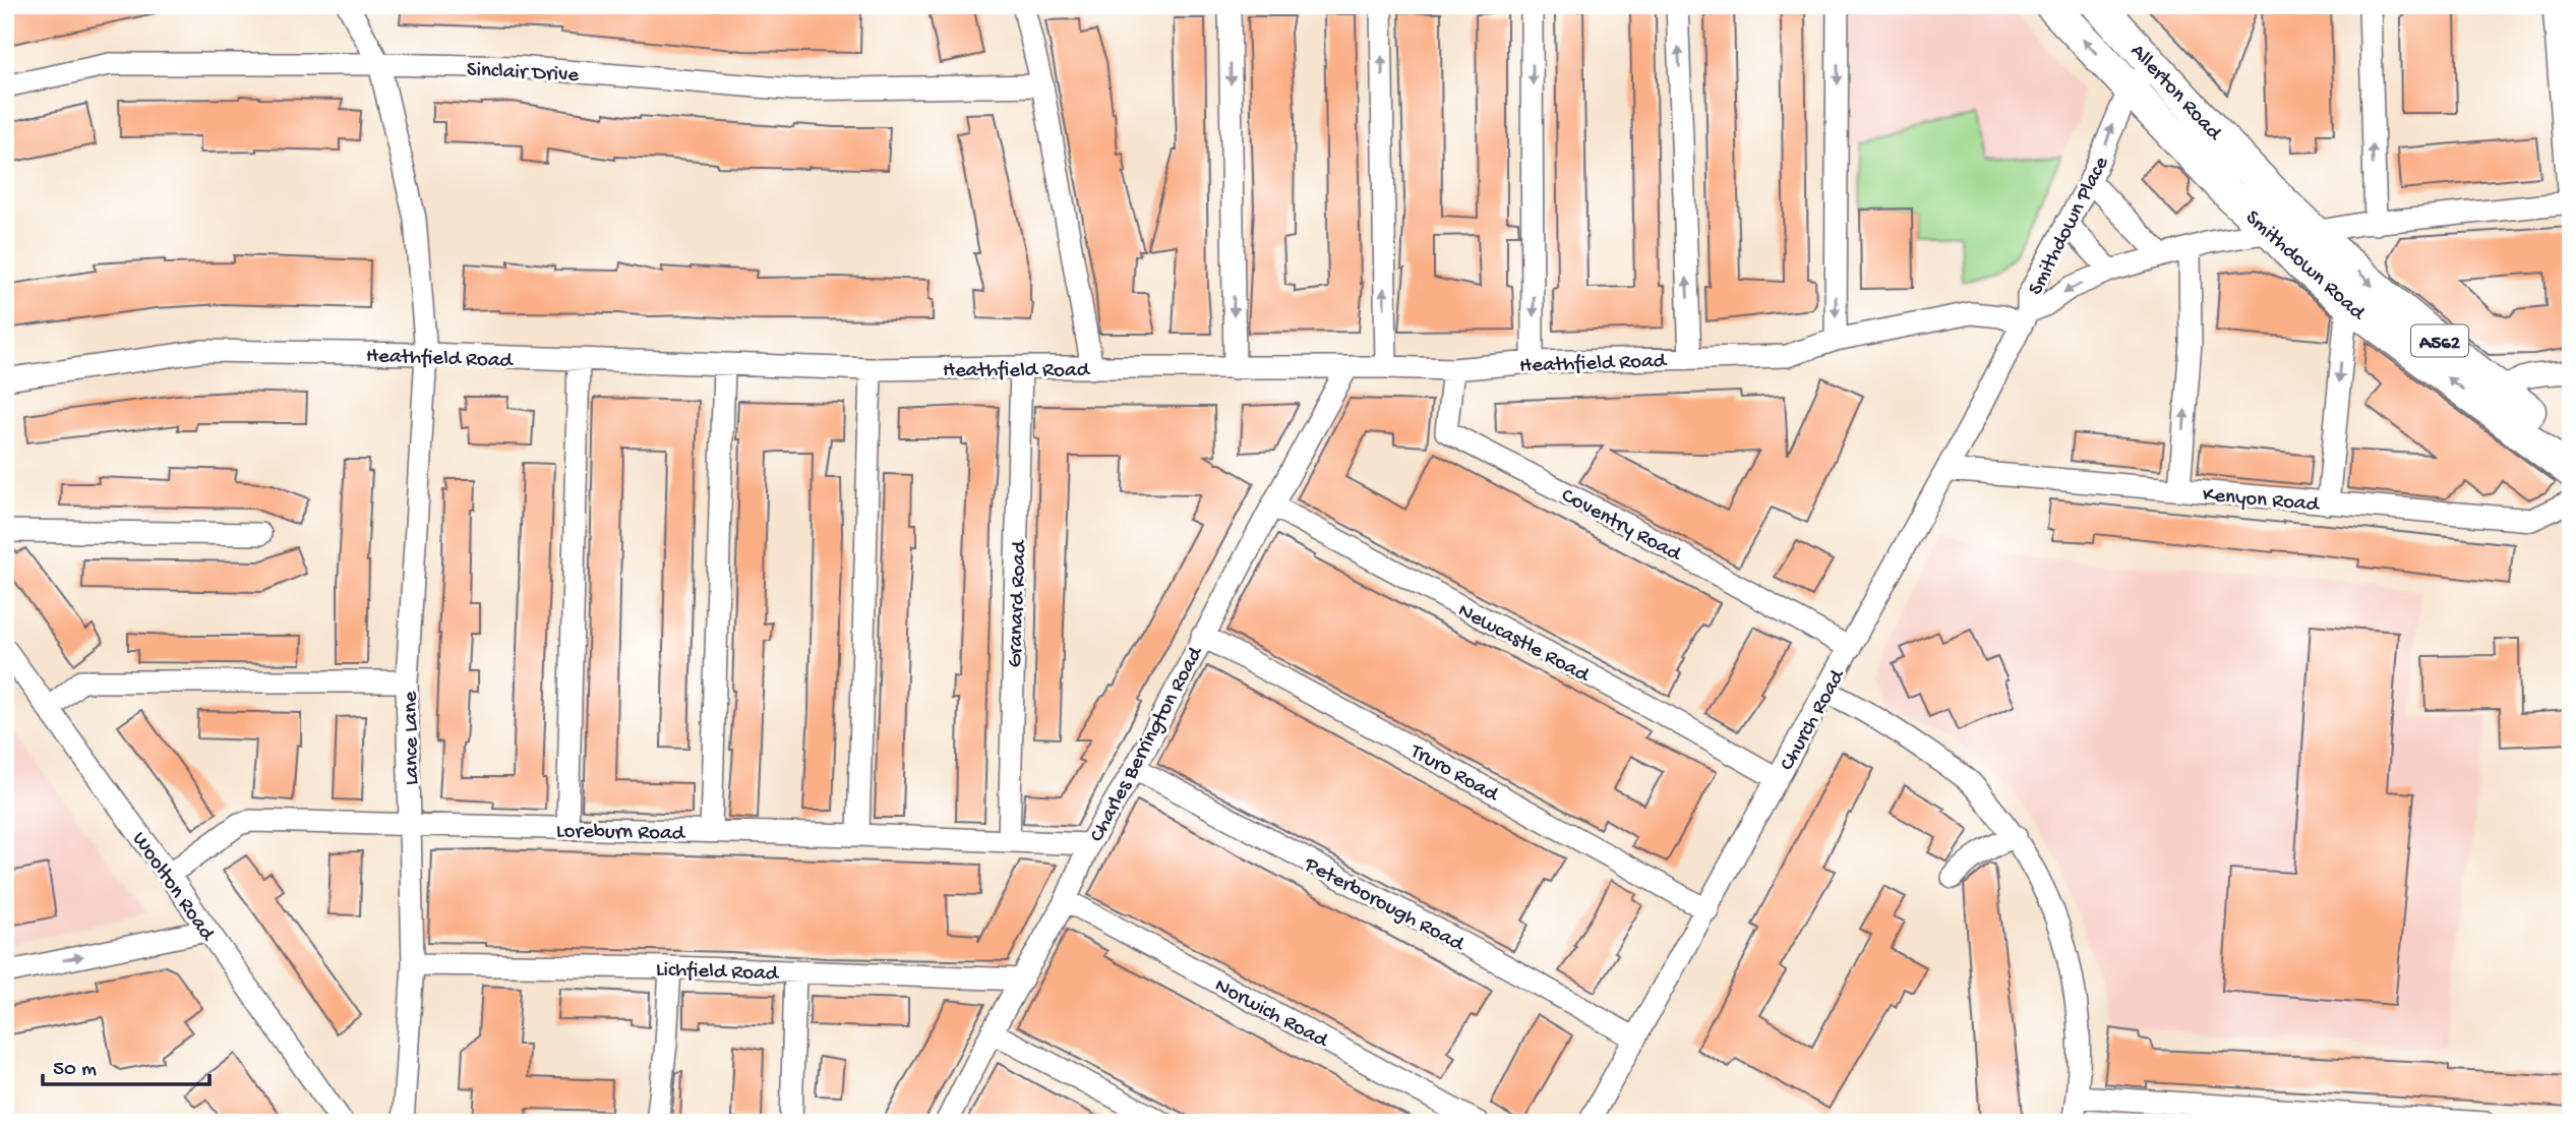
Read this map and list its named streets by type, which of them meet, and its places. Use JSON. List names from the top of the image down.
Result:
{
  "streets": {
    "highway": ["Allerton Road", "Smithdown Road", "A562"],
    "street": [
      "Sinclair Drive",
      "Smithdown Place",
      "Heathfield Road",
      "Kenyon Road",
      "Coventry Road",
      "Granard Road",
      "Newcastle Road",
      "Church Road",
      "Lance Lane",
      "Charles Berrington Road",
      "Truro Road",
      "Loreburn Road",
      "Woolton Road",
      "Peterborough Road",
      "Lichfield Road",
      "Norwich Road"
    ]
  },
  "crossings": [
    ["Sinclair Drive", "Lance Lane"],
    ["Allerton Road", "Smithdown Place"],
    ["Allerton Road", "Smithdown Road"],
    ["Smithdown Place", "Smithdown Road"],
    ["Smithdown Place", "Heathfield Road"],
    ["Smithdown Place", "Church Road"],
    ["Heathfield Road", "Coventry Road"],
    ["Heathfield Road", "Granard Road"],
    ["Heathfield Road", "Church Road"],
    ["Heathfield Road", "Lance Lane"],
    ["Heathfield Road", "Charles Berrington Road"],
    ["Kenyon Road", "Church Road"],
    ["Coventry Road", "Church Road"],
    ["Granard Road", "Loreburn Road"],
    ["Newcastle Road", "Church Road"],
    ["Newcastle Road", "Charles Berrington Road"],
    ["Church Road", "Truro Road"],
    ["Church Road", "Peterborough Road"],
    ["Lance Lane", "Loreburn Road"],
    ["Lance Lane", "Lichfield Road"],
    ["Charles Berrington Road", "Truro Road"],
    ["Charles Berrington Road", "Loreburn Road"],
    ["Charles Berrington Road", "Peterborough Road"],
    ["Charles Berrington Road", "Lichfield Road"],
    ["Charles Berrington Road", "Norwich Road"],
    ["Loreburn Road", "Woolton Road"]
  ],
  "scale_bar": "50 m"
}
